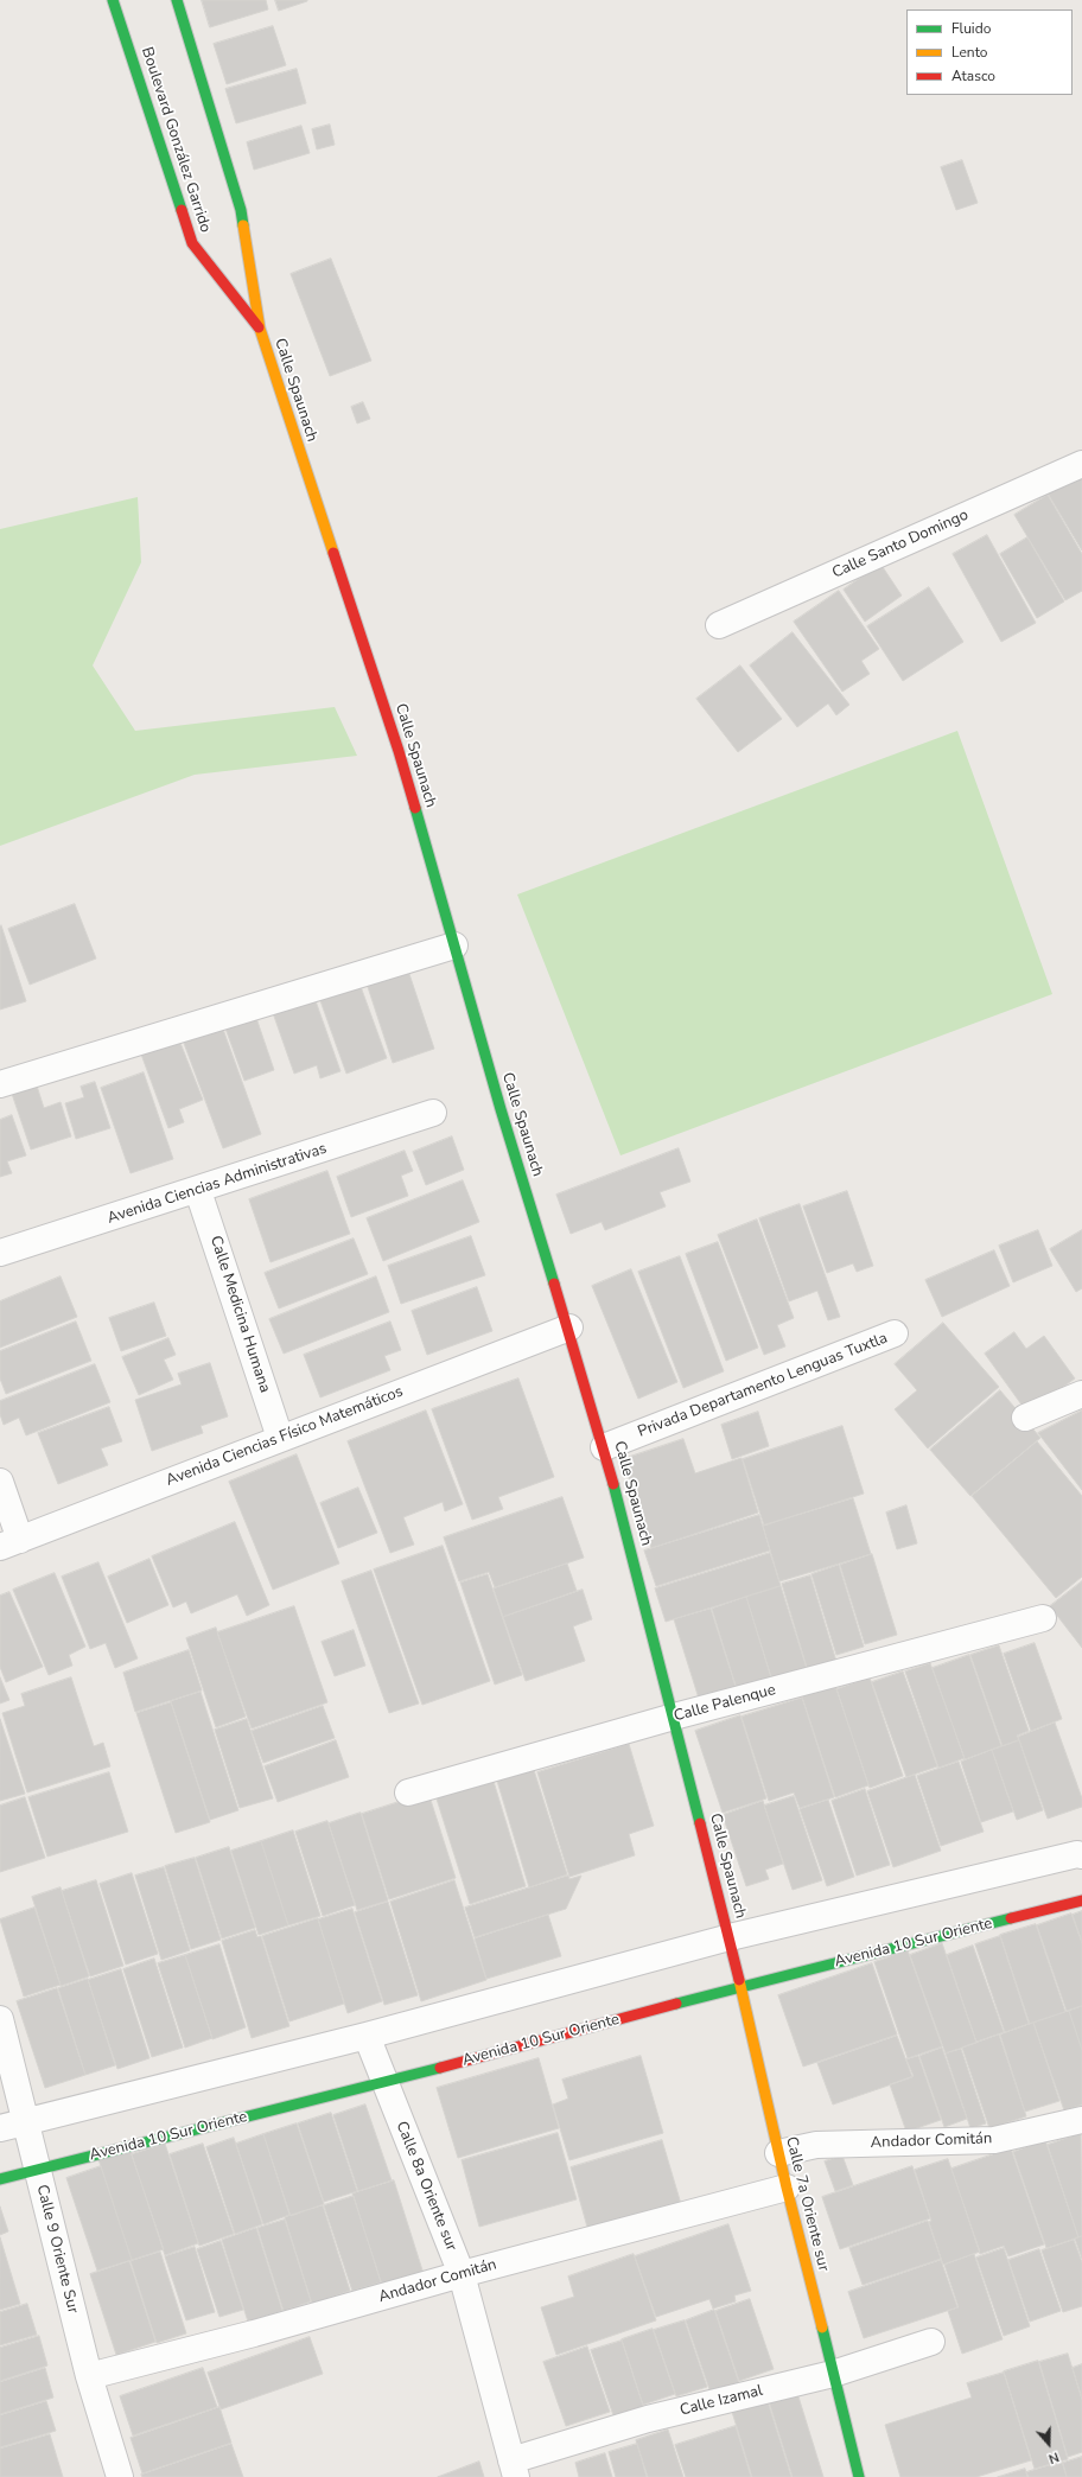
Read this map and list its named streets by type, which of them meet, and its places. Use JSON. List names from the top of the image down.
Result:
{
  "streets": {
    "street": [
      "Boulevard González Garrido",
      "Calle Spaunach",
      "Calle Santo Domingo",
      "Avenida Ciencias Administrativas",
      "Calle Medicina Humana",
      "Privada Departamento Lenguas Tuxtla",
      "Avenida Ciencias Físico Matemáticos",
      "Calle Palenque",
      "Avenida 10 Sur Oriente",
      "Andador Comitán",
      "Calle 8a Oriente sur",
      "Calle 7a Oriente sur",
      "Calle 9 Oriente Sur",
      "Calle Izamal"
    ]
  },
  "crossings": [
    ["Boulevard González Garrido", "Calle Spaunach"],
    ["Calle Spaunach", "Privada Departamento Lenguas Tuxtla"],
    ["Calle Spaunach", "Avenida Ciencias Físico Matemáticos"],
    ["Calle Spaunach", "Calle Palenque"],
    ["Calle Spaunach", "Calle 7a Oriente sur"],
    ["Avenida Ciencias Administrativas", "Calle Medicina Humana"],
    ["Calle Medicina Humana", "Avenida Ciencias Físico Matemáticos"],
    ["Avenida 10 Sur Oriente", "Calle 8a Oriente sur"],
    ["Avenida 10 Sur Oriente", "Calle 7a Oriente sur"],
    ["Avenida 10 Sur Oriente", "Calle 9 Oriente Sur"],
    ["Andador Comitán", "Calle 8a Oriente sur"],
    ["Andador Comitán", "Calle 7a Oriente sur"],
    ["Andador Comitán", "Calle 9 Oriente Sur"],
    ["Calle 8a Oriente sur", "Calle Izamal"],
    ["Calle 7a Oriente sur", "Calle Izamal"]
  ],
  "legend": ["Fluido", "Lento", "Atasco"],
  "north": "bottom"
}
